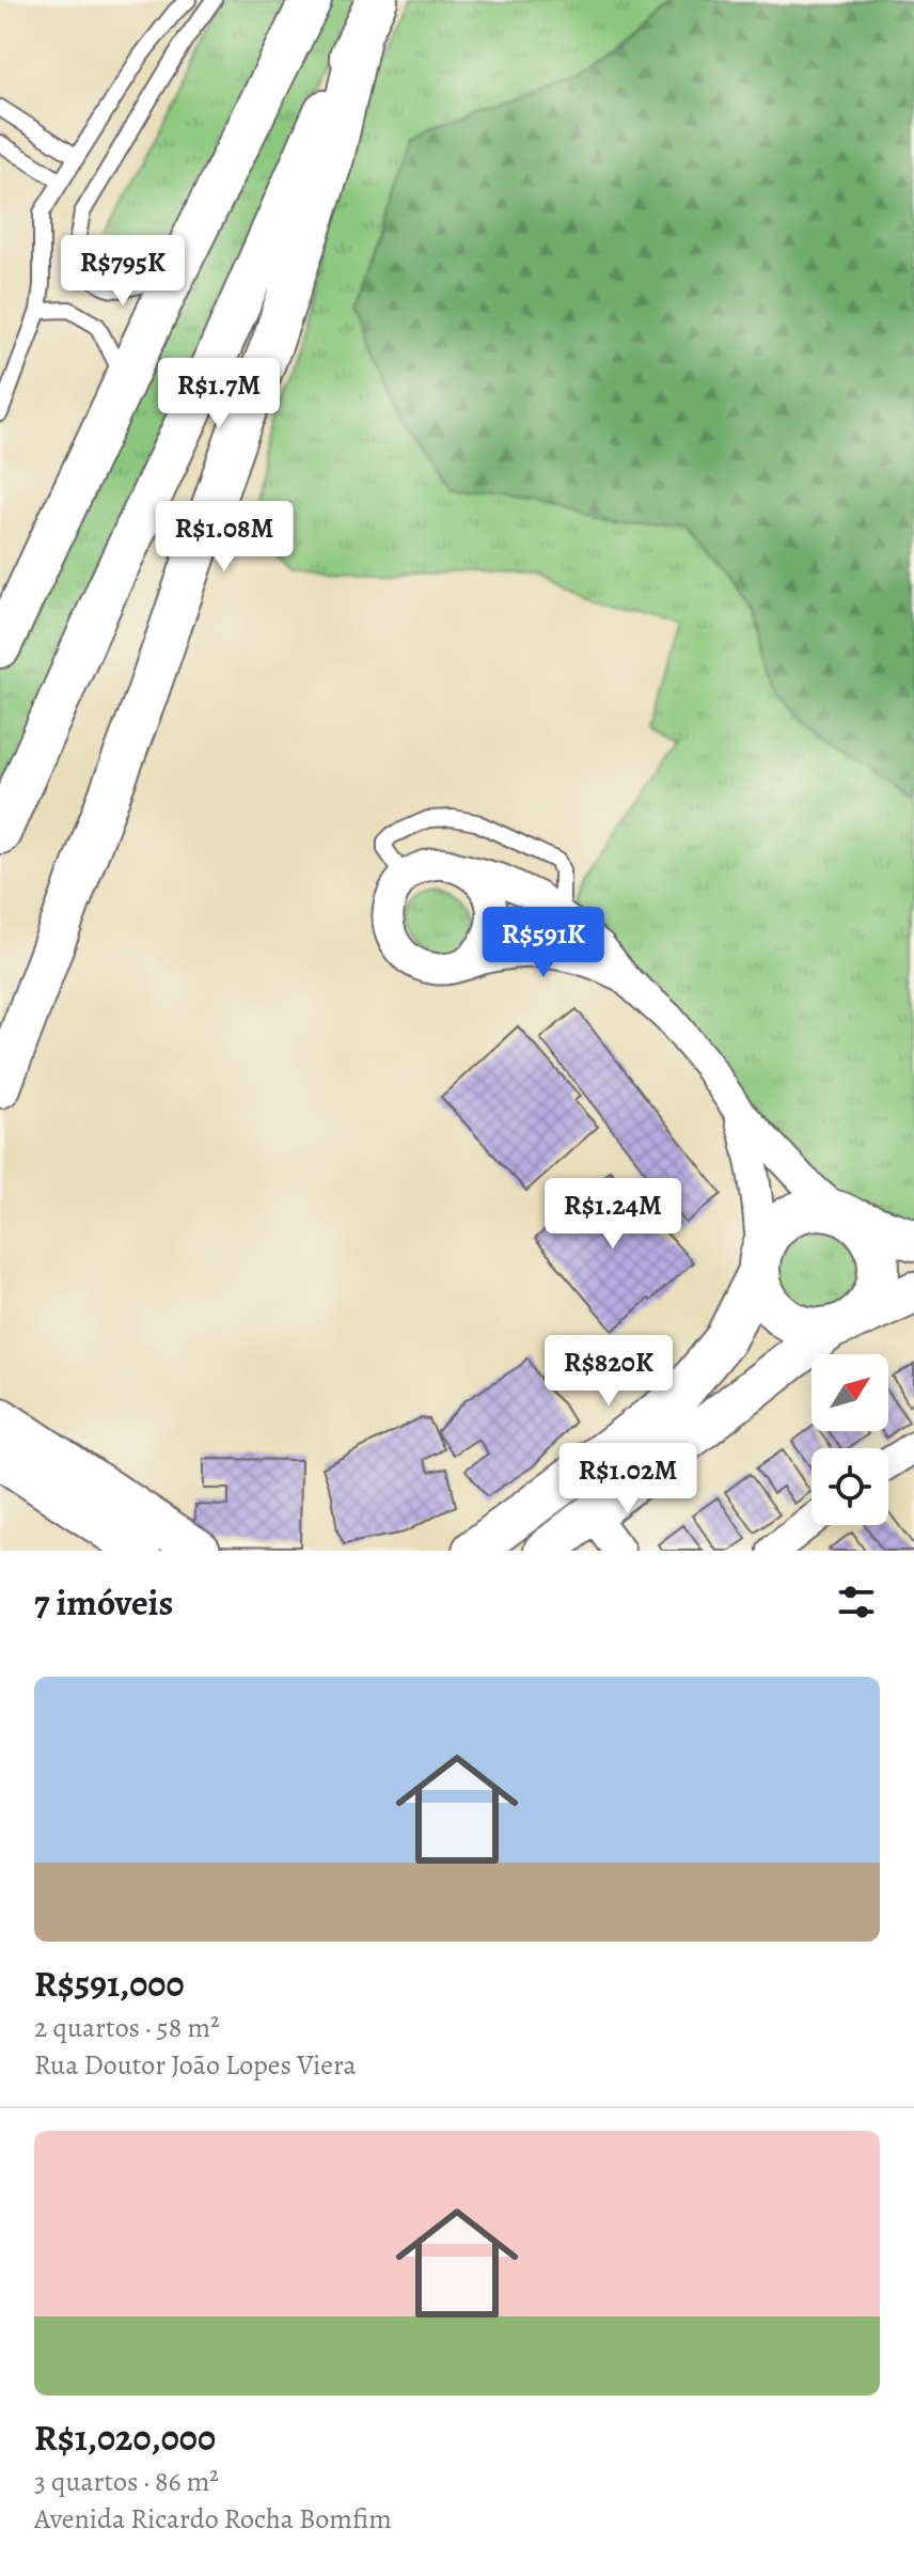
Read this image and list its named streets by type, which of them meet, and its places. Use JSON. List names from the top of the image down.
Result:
{
  "north": "top right",
  "page": {
    "price": [
      "R$795K",
      "R$1.7M",
      "R$1.08M",
      "R$591K",
      "R$1.24M",
      "R$820K",
      "R$1.02M"
    ],
    "heading": "7 imóveis",
    "list": [
      {
        "name": "R$591,000",
        "note": "2 quartos · 58 m² · Rua Doutor João Lopes Viera"
      },
      {
        "name": "R$1,020,000",
        "note": "3 quartos · 86 m² · Avenida Ricardo Rocha Bomfim"
      }
    ]
  }
}
